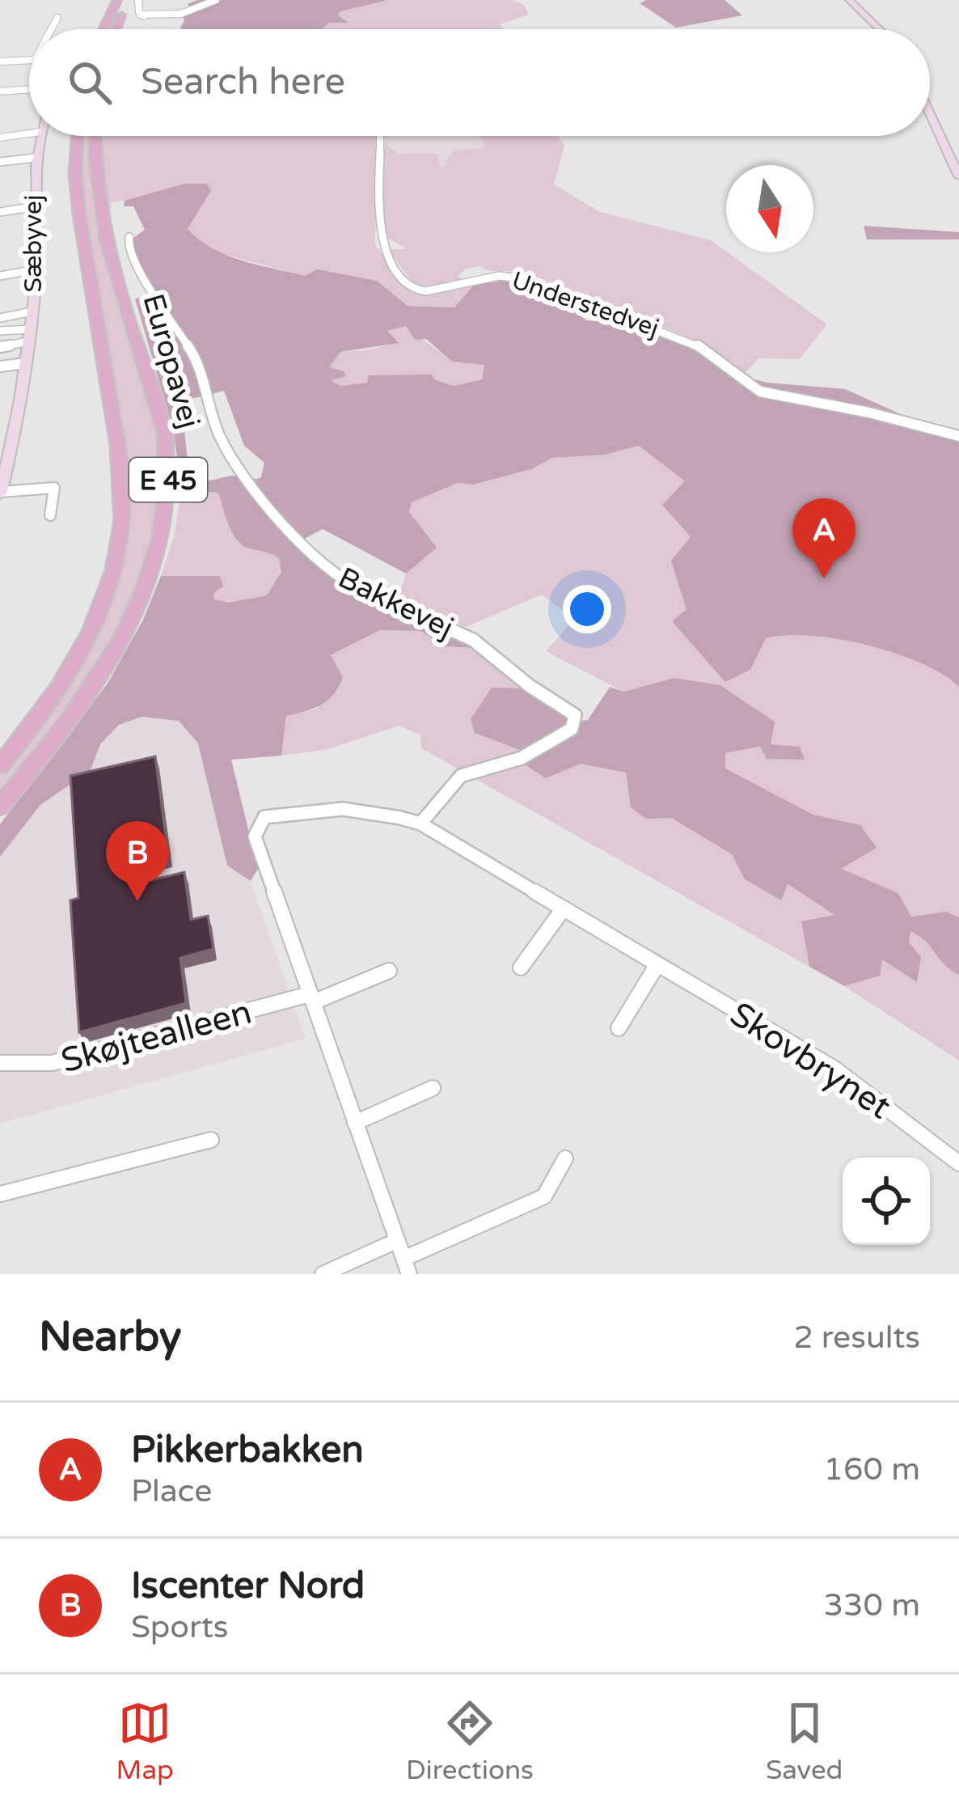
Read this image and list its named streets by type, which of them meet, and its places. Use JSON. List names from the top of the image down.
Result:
{
  "streets": {
    "main road": ["Europavej", "E 45"],
    "street": [
      "Sæbyvej",
      "Understedvej",
      "Bakkevej",
      "Skøjtealleen",
      "Skovbrynet"
    ]
  },
  "crossings": [
    ["Bakkevej", "Skovbrynet"],
    ["Skøjtealleen", "Skovbrynet"]
  ],
  "north": "bottom",
  "page": {
    "search": "Search here",
    "pins": ["A", "B"],
    "heading": ["Nearby", "2 results"],
    "list": [
      {
        "mark": "A",
        "name": "Pikkerbakken",
        "note": "Place",
        "value": "160 m"
      },
      {
        "mark": "B",
        "name": "Iscenter Nord",
        "note": "Sports",
        "value": "330 m"
      }
    ],
    "nav": ["Map", "Directions", "Saved"]
  }
}
